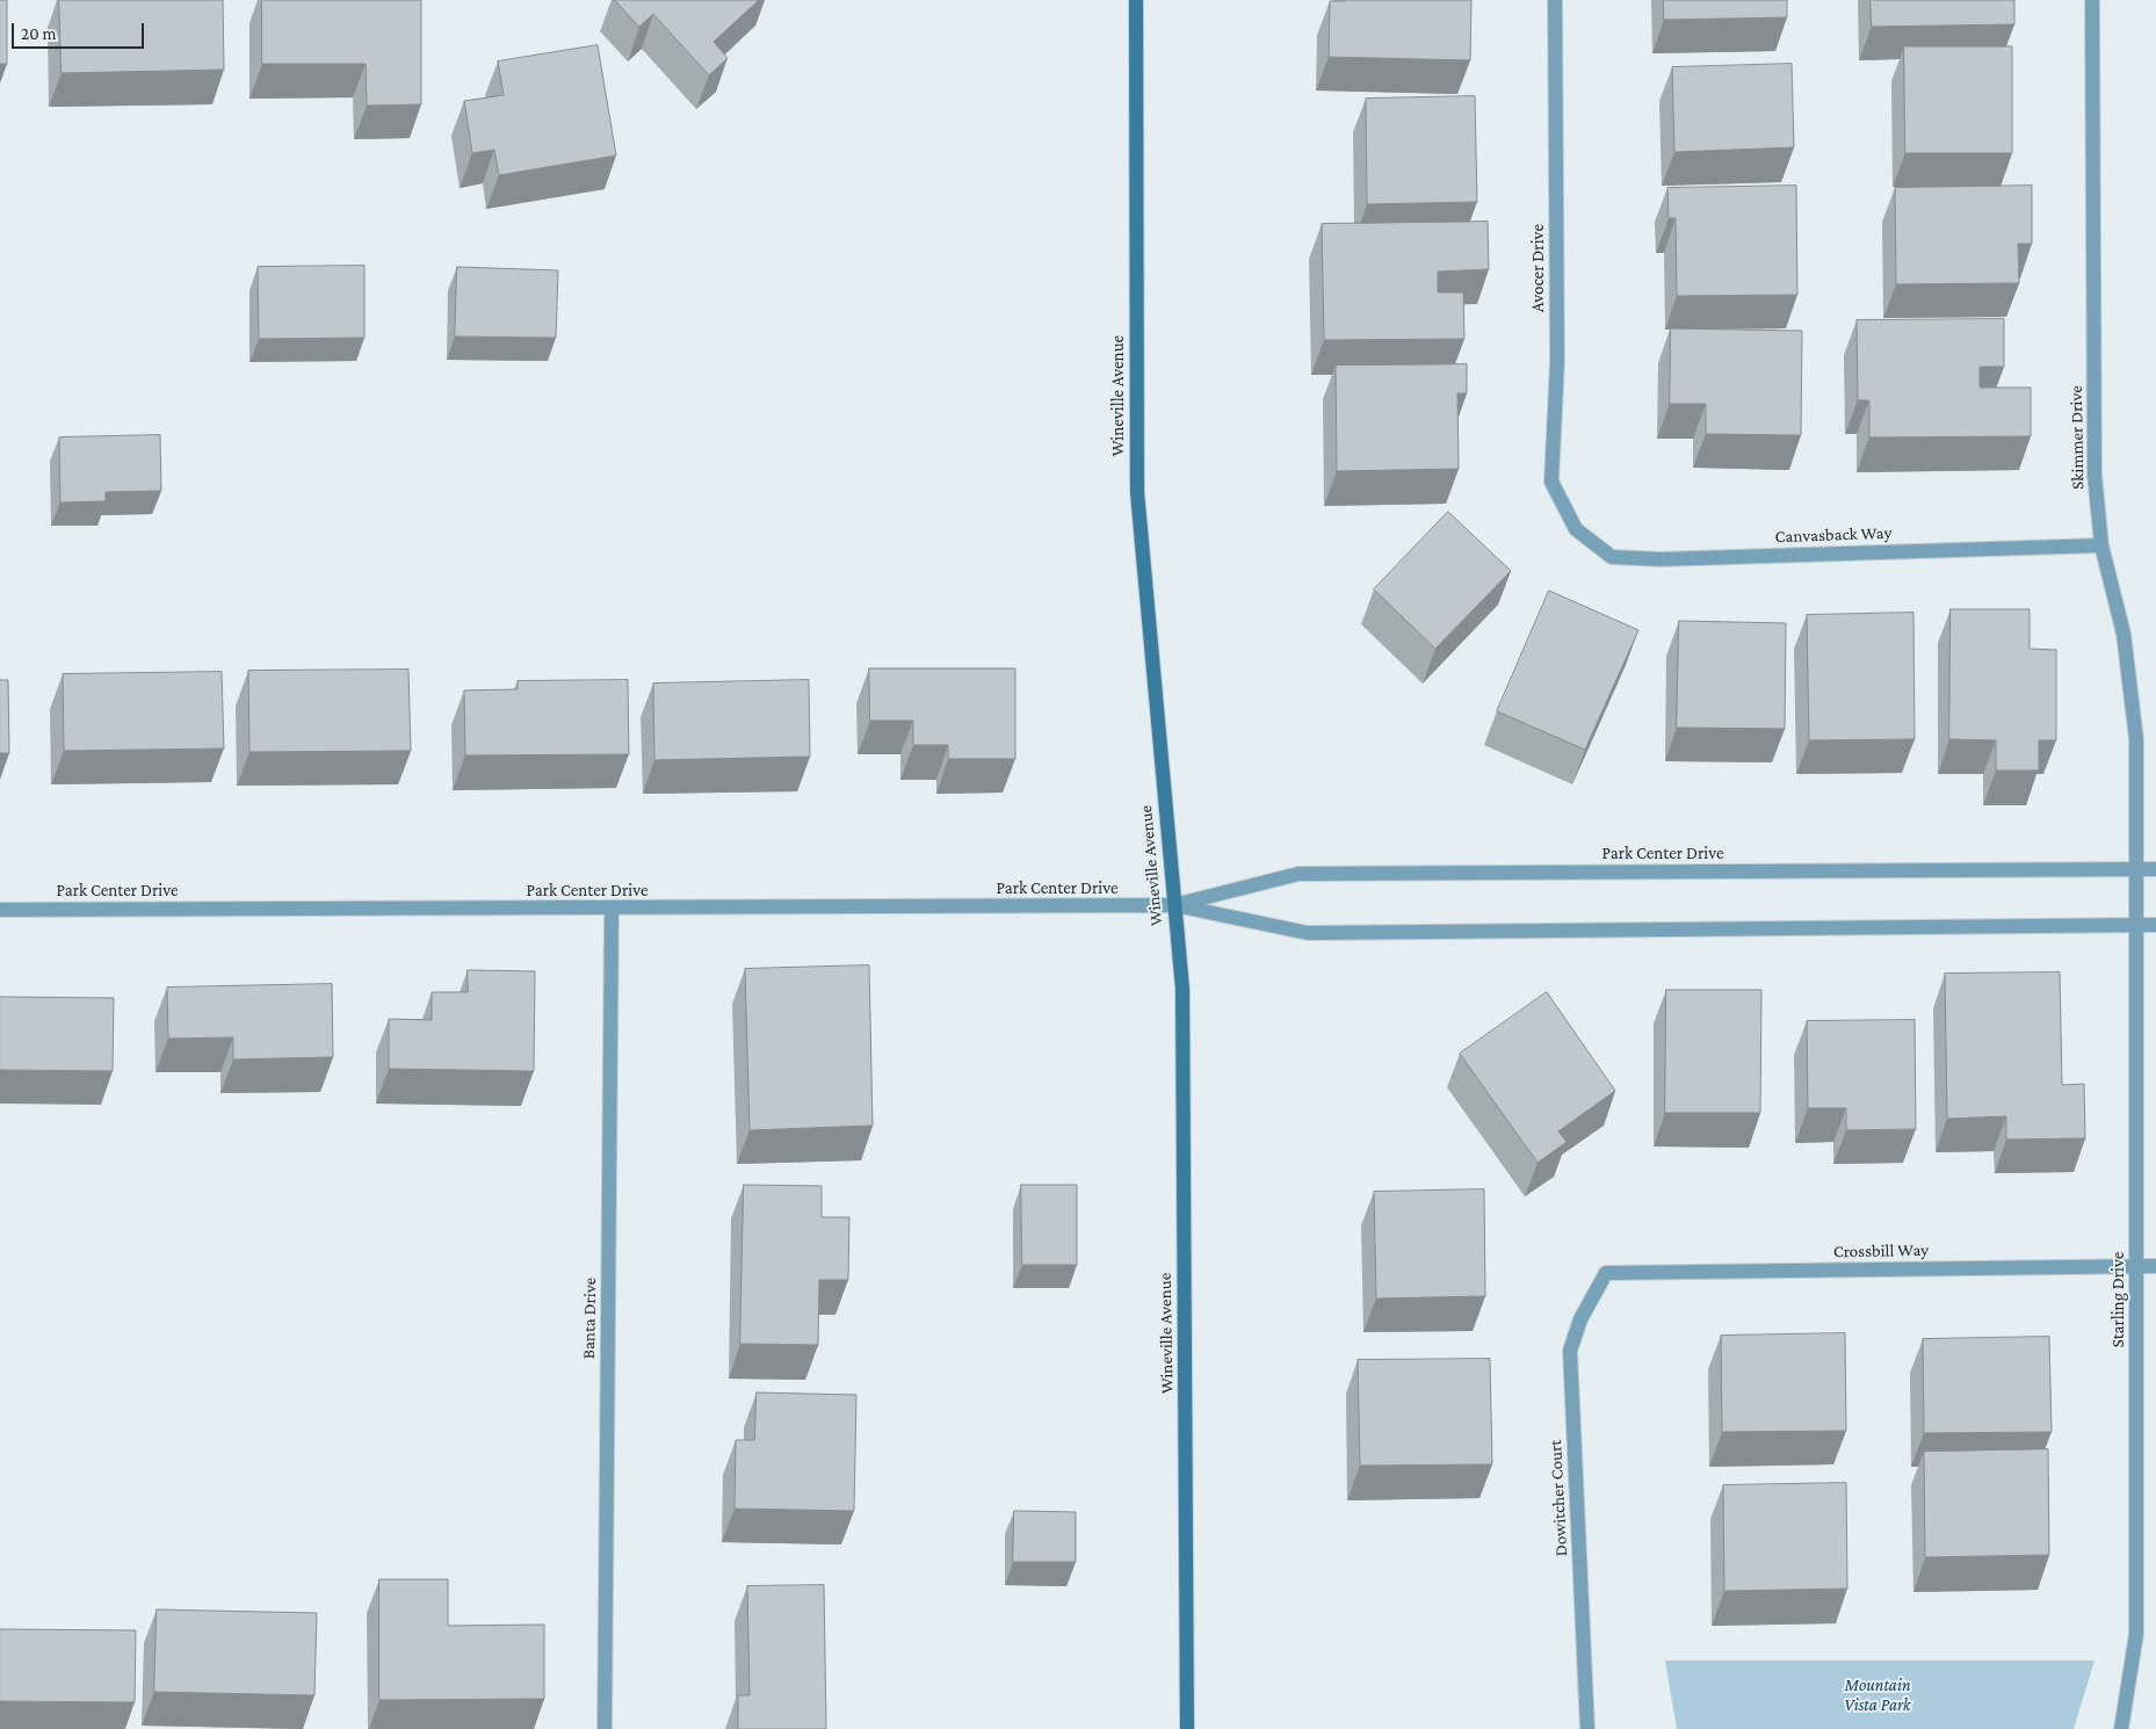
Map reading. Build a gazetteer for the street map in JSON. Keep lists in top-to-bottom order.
{
  "streets": {
    "main road": ["Wineville Avenue"],
    "street": [
      "Avocer Drive",
      "Skimmer Drive",
      "Canvasback Way",
      "Park Center Drive",
      "Crossbill Way",
      "Starling Drive",
      "Banta Drive",
      "Dowitcher Court"
    ]
  },
  "crossings": [
    ["Avocer Drive", "Canvasback Way"],
    ["Wineville Avenue", "Park Center Drive"],
    ["Skimmer Drive", "Canvasback Way"],
    ["Skimmer Drive", "Park Center Drive"],
    ["Skimmer Drive", "Starling Drive"],
    ["Park Center Drive", "Starling Drive"],
    ["Park Center Drive", "Banta Drive"],
    ["Crossbill Way", "Starling Drive"],
    ["Crossbill Way", "Dowitcher Court"]
  ],
  "parks": ["Mountain Vista Park"],
  "scale_bar": "20 m"
}
